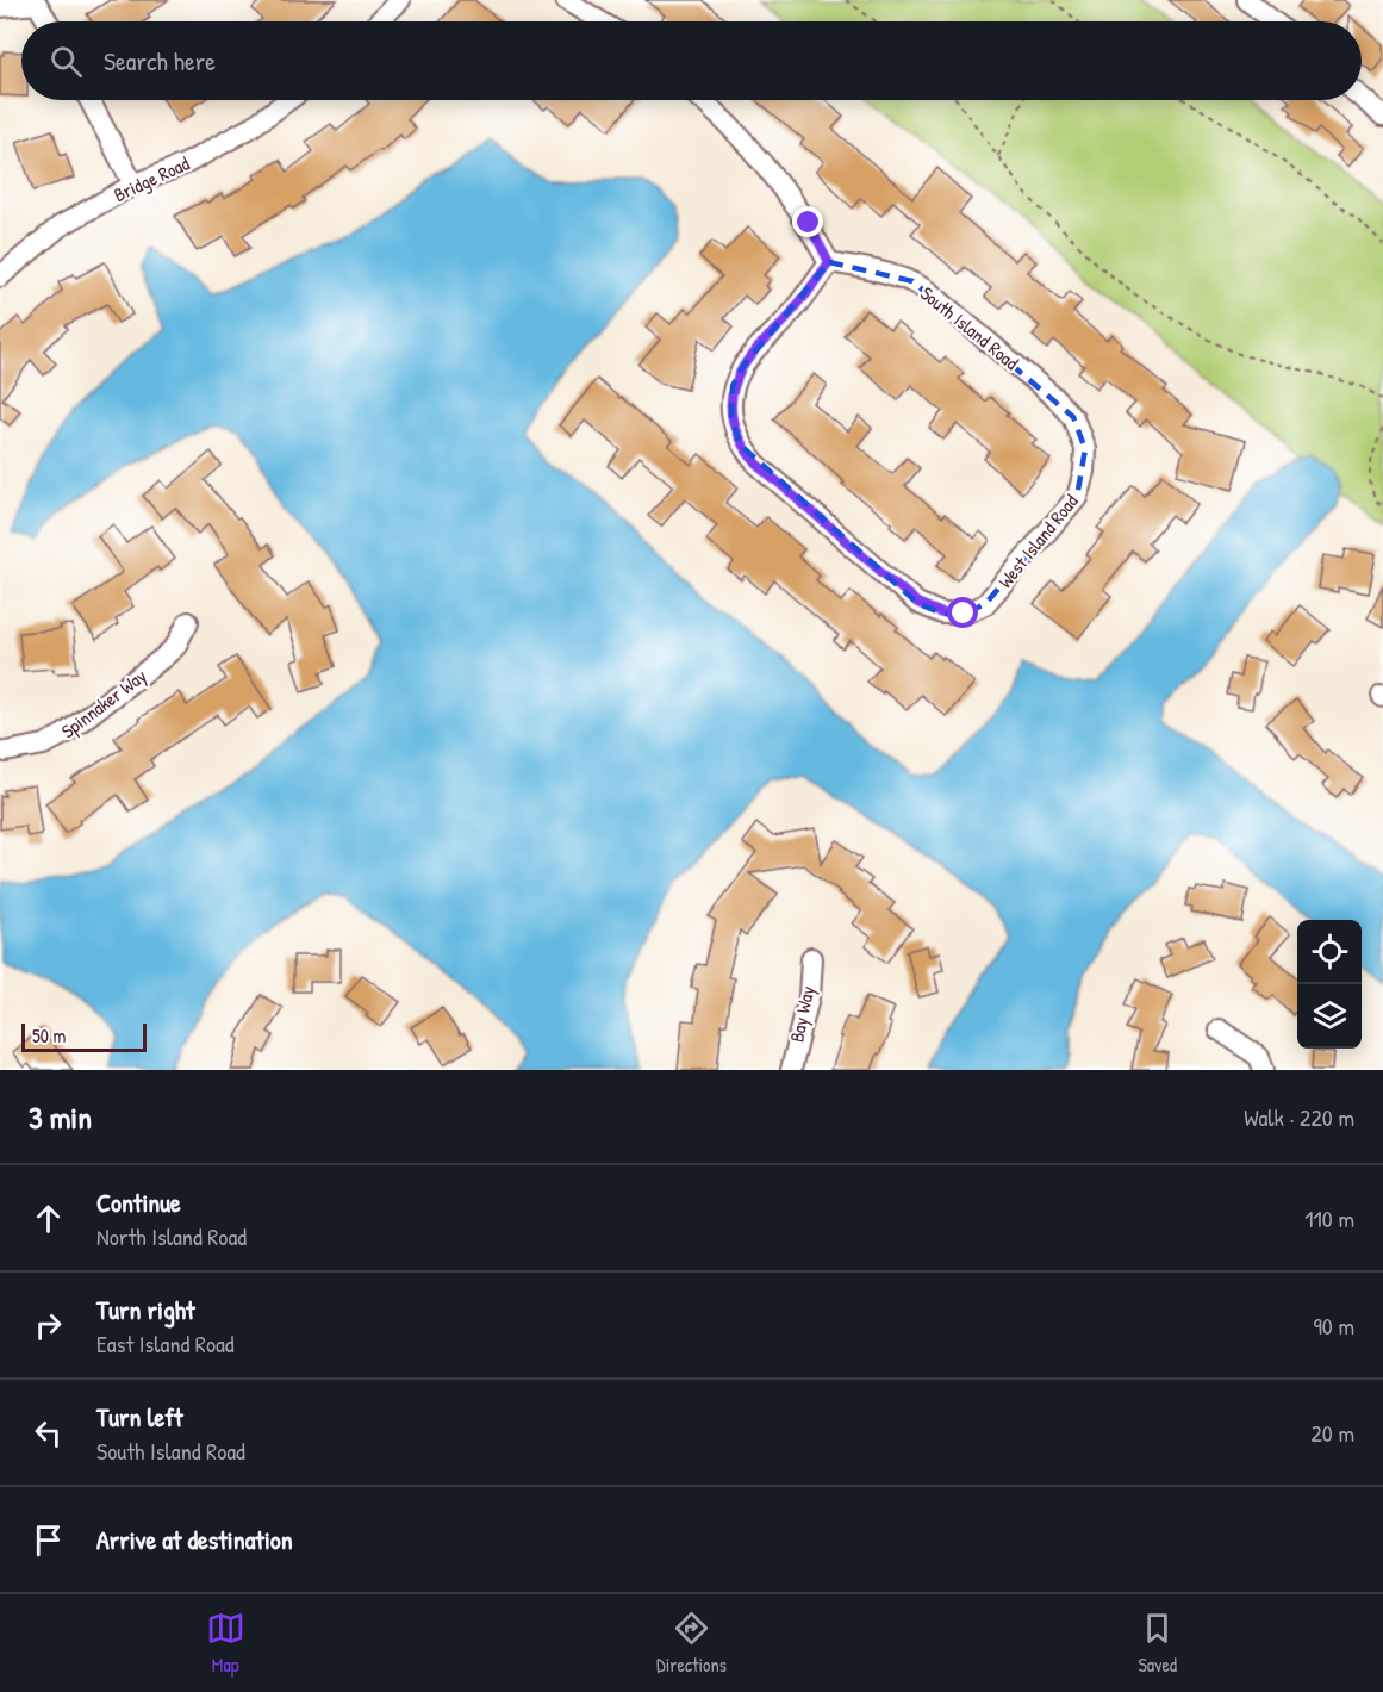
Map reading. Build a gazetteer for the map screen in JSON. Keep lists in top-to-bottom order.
{
  "streets": {
    "street": [
      "Bridge Road",
      "South Island Road",
      "West Island Road",
      "Spinnaker Way",
      "Bay Way"
    ]
  },
  "crossings": [
    ["South Island Road", "West Island Road"]
  ],
  "scale_bar": "50 m",
  "page": {
    "search": "Search here",
    "scale": "50 m",
    "heading": ["3 min", "Walk · 220 m"],
    "list": [
      ["Continue", "North Island Road", "110 m"],
      ["Turn right", "East Island Road", "90 m"],
      ["Turn left", "South Island Road", "20 m"],
      "Arrive at destination"
    ],
    "nav": ["Map", "Directions", "Saved"]
  }
}
